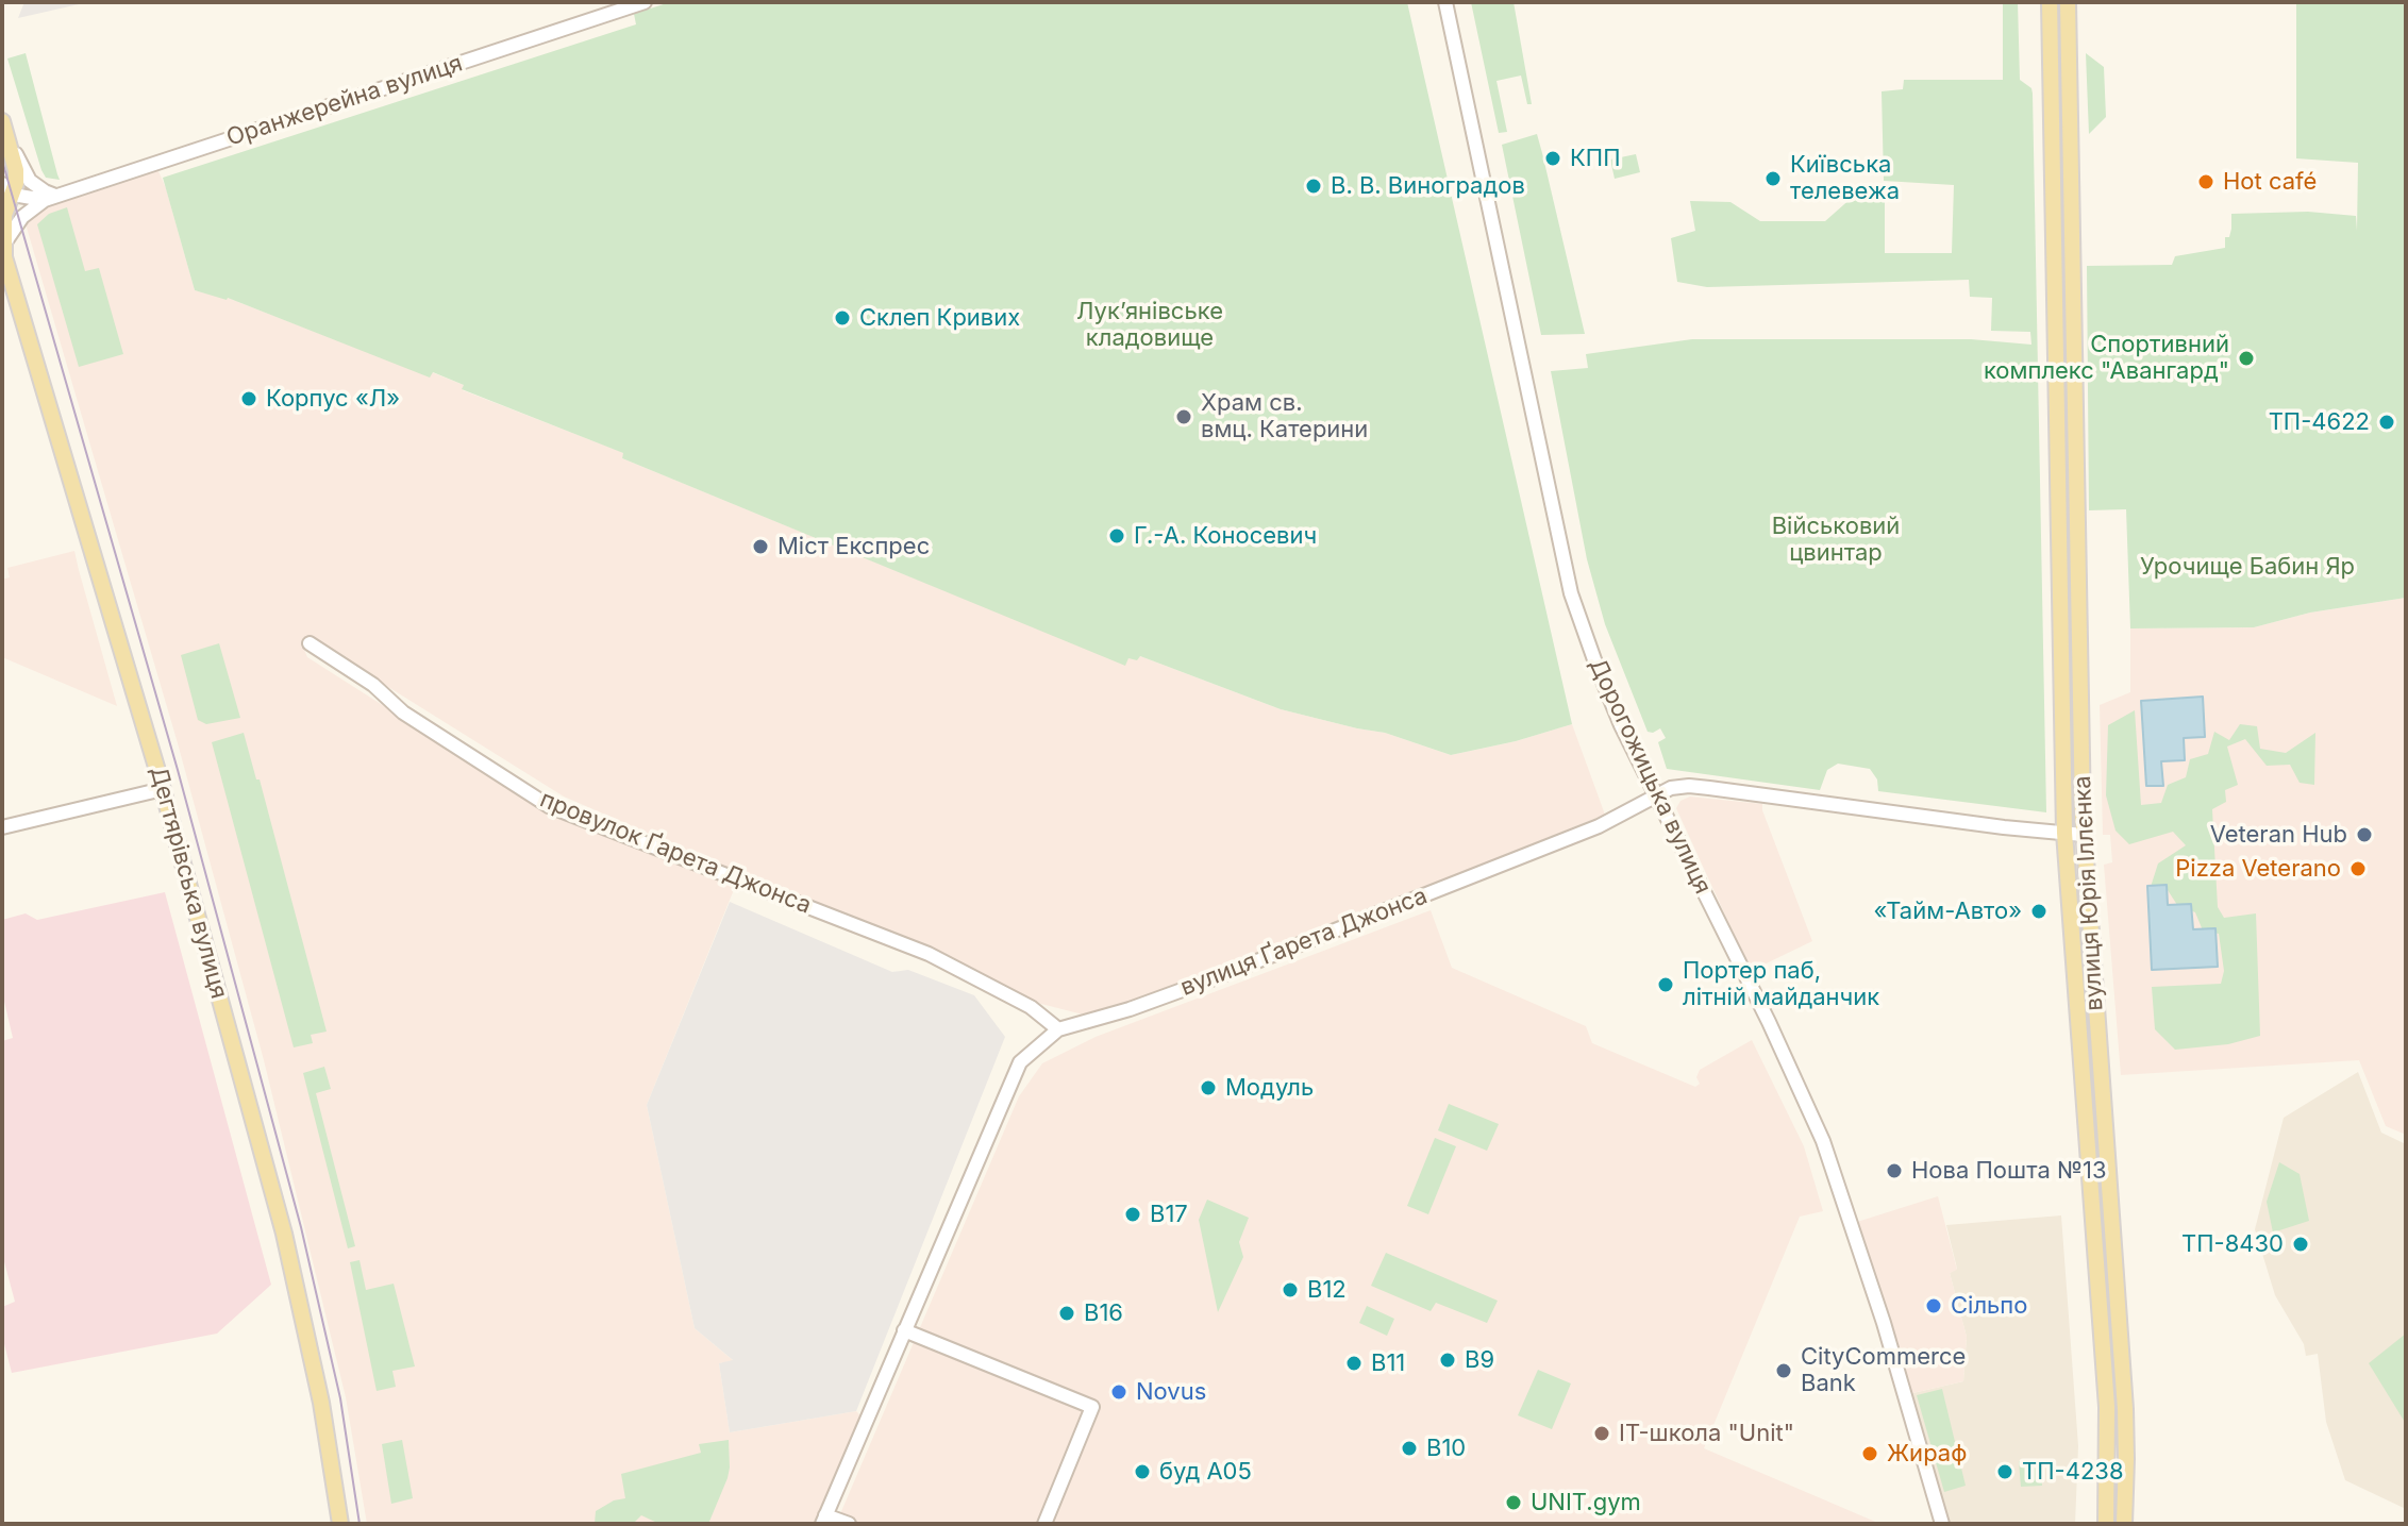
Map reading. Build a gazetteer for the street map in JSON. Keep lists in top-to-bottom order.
{
  "streets": {
    "main road": ["Дегтярівська вулиця", "вулиця Юрія Іллєнка"],
    "street": [
      "Оранжерейна вулиця",
      "Дорогожицька вулиця",
      "провулок Ґарета Джонса",
      "вулиця Ґарета Джонса"
    ]
  },
  "crossings": [
    ["Дорогожицька вулиця", "вулиця Ґарета Джонса"],
    ["провулок Ґарета Джонса", "вулиця Ґарета Джонса"],
    ["вулиця Юрія Іллєнка", "вулиця Ґарета Джонса"]
  ],
  "parks": ["Лукʼянівське кладовище", "Військовий цвинтар", "Урочище Бабин Яр"],
  "places": [
    "КПП",
    "Київська телевежа",
    "Hot café",
    "В. В. Виноградов",
    "Склеп Кривих",
    "Спортивний комплекс \"Авангард\"",
    "Корпус «Л»",
    "Храм св. вмц. Катерини",
    "ТП-4622",
    "Г.-А. Коносевич",
    "Міст Експрес",
    "Veteran Hub",
    "Pizza Veterano",
    "«Тайм-Авто»",
    "Портер паб, літній майданчик",
    "Модуль",
    "Нова Пошта №13",
    "B17",
    "ТП-8430",
    "B12",
    "Сільпо",
    "B16",
    "B9",
    "B11",
    "CityCommerce Bank",
    "Novus",
    "IT-школа \"Unit\"",
    "B10",
    "Жираф",
    "буд А05",
    "ТП-4238",
    "UNIT.gym"
  ]
}
